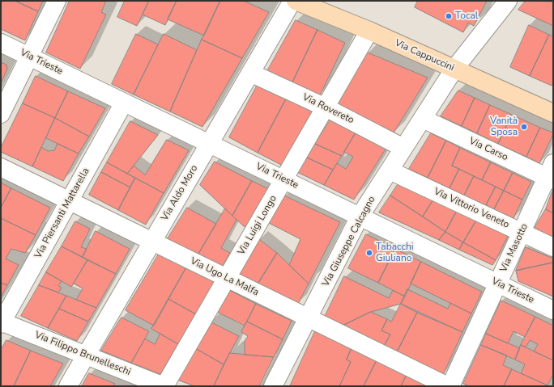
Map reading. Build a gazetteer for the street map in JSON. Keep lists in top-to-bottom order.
{
  "streets": {
    "street": [
      "Via Cappuccini",
      "Via Trieste",
      "Via Rovereto",
      "Via Carso",
      "Via Aldo Moro",
      "Via Vittorio Veneto",
      "Via Piersanti Mattarella",
      "Via Luigi Longo",
      "Via Giuseppe Calcagno",
      "Via Masotto",
      "Via Ugo La Malfa",
      "Via Filippo Brunelleschi"
    ]
  },
  "crossings": [
    ["Via Cappuccini", "Via Luigi Longo"],
    ["Via Cappuccini", "Via Giuseppe Calcagno"],
    ["Via Trieste", "Via Aldo Moro"],
    ["Via Trieste", "Via Piersanti Mattarella"],
    ["Via Trieste", "Via Luigi Longo"],
    ["Via Trieste", "Via Giuseppe Calcagno"],
    ["Via Trieste", "Via Masotto"],
    ["Via Rovereto", "Via Aldo Moro"],
    ["Via Rovereto", "Via Luigi Longo"],
    ["Via Rovereto", "Via Giuseppe Calcagno"],
    ["Via Carso", "Via Giuseppe Calcagno"],
    ["Via Carso", "Via Masotto"],
    ["Via Aldo Moro", "Via Ugo La Malfa"],
    ["Via Aldo Moro", "Via Filippo Brunelleschi"],
    ["Via Vittorio Veneto", "Via Giuseppe Calcagno"],
    ["Via Vittorio Veneto", "Via Masotto"],
    ["Via Piersanti Mattarella", "Via Ugo La Malfa"],
    ["Via Piersanti Mattarella", "Via Filippo Brunelleschi"],
    ["Via Luigi Longo", "Via Ugo La Malfa"],
    ["Via Luigi Longo", "Via Filippo Brunelleschi"],
    ["Via Giuseppe Calcagno", "Via Ugo La Malfa"]
  ],
  "places": ["Tocal", "Vanità Sposa", "Tabacchi Giuliano"]
}
